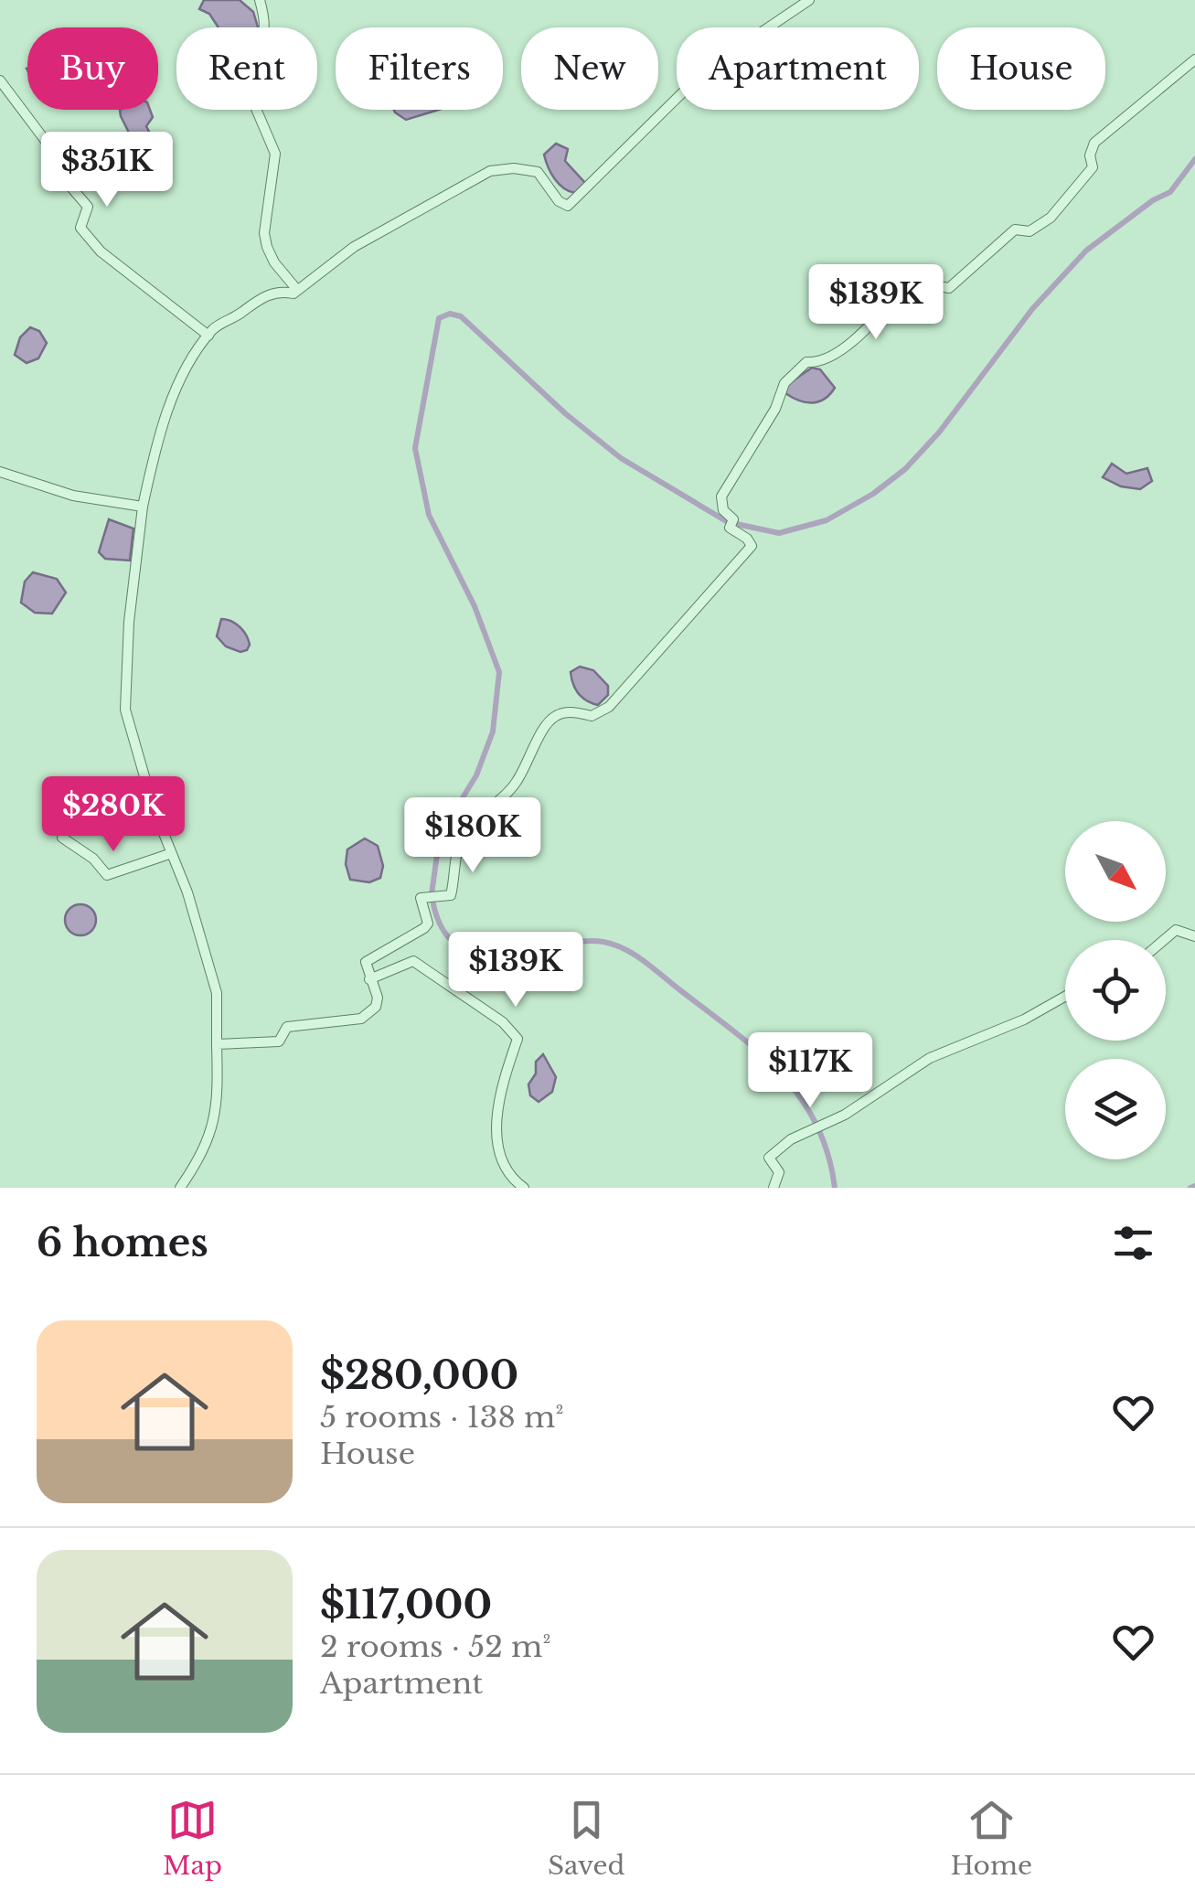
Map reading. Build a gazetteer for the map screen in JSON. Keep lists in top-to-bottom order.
{
  "north": "bottom right",
  "page": {
    "chip": [
      "Buy",
      "Rent",
      "Filters",
      "New",
      "Apartment",
      "House"
    ],
    "price": [
      "$351K",
      "$139K",
      "$280K",
      "$180K",
      "$139K",
      "$117K"
    ],
    "heading": "6 homes",
    "list": [
      {
        "name": "$280,000",
        "note": "5 rooms · 138 m² · House"
      },
      {
        "name": "$117,000",
        "note": "2 rooms · 52 m² · Apartment"
      }
    ],
    "tabs": ["Map", "Saved", "Home"]
  }
}
